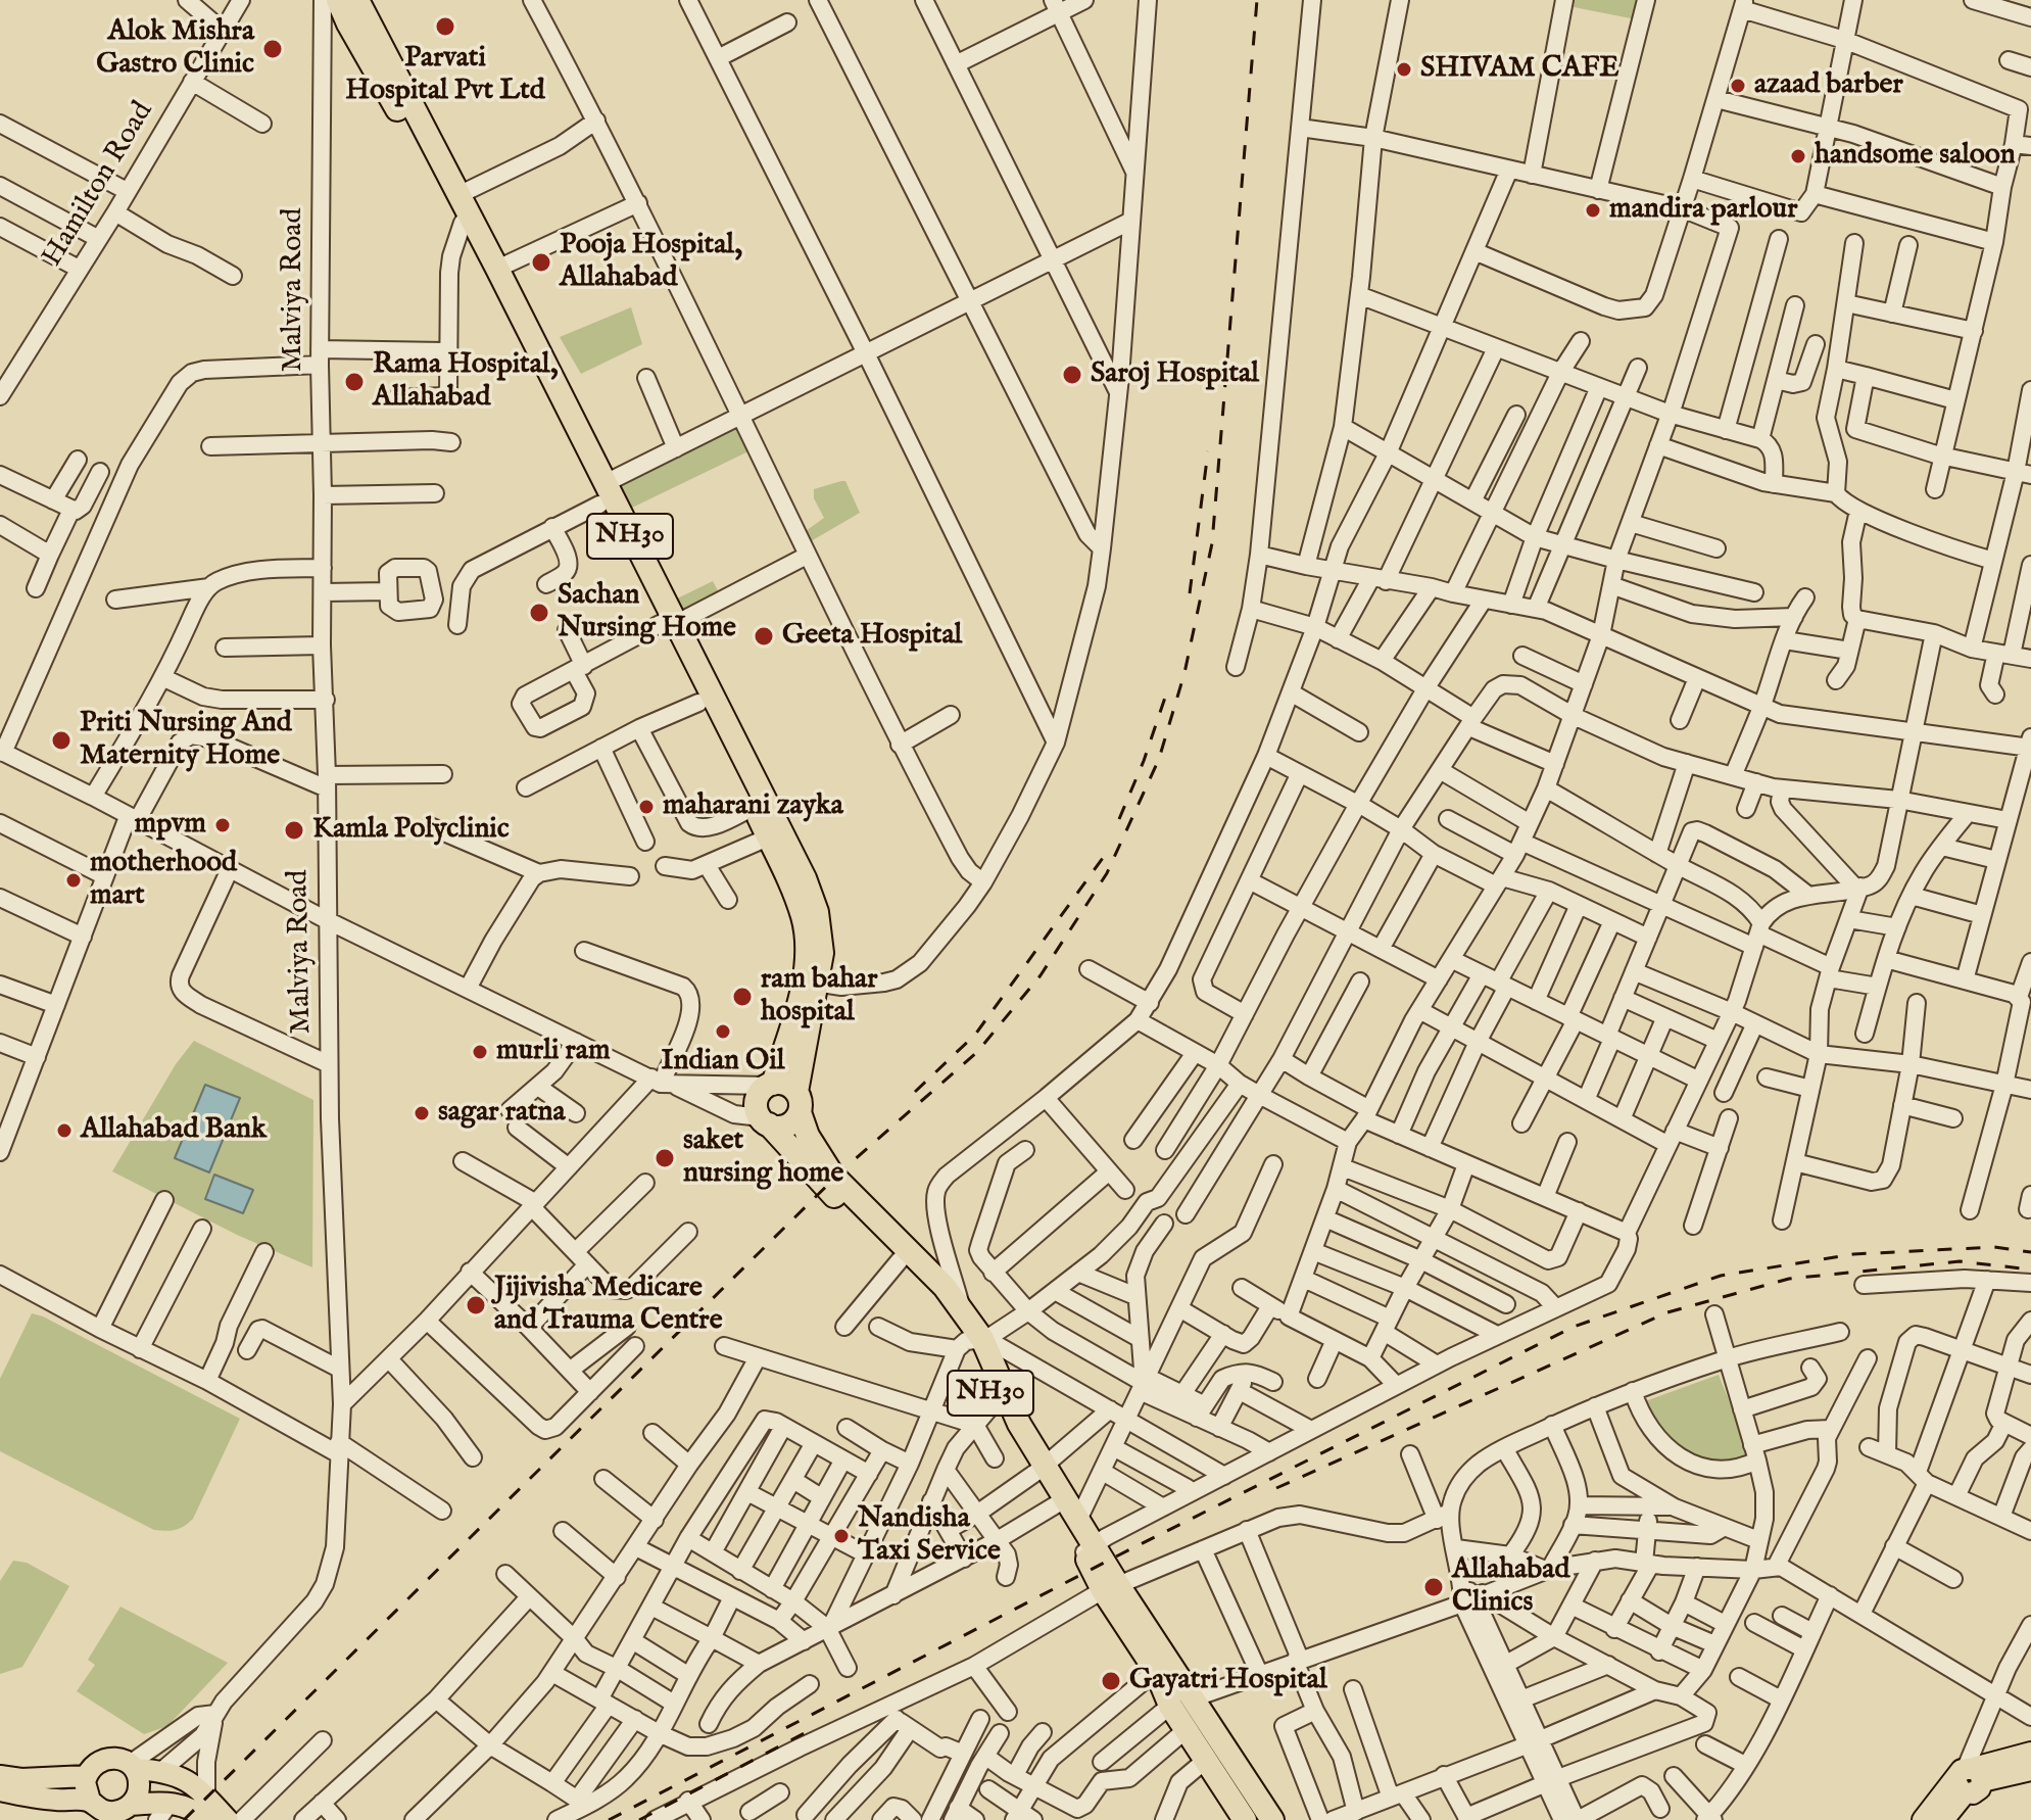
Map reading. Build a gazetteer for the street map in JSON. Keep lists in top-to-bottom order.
{
  "streets": {
    "highway": ["NH30"],
    "street": ["Hamilton Road", "Malviya Road"]
  },
  "places": [
    "Parvati Hospital Pvt Ltd",
    "Alok Mishra Gastro Clinic",
    "SHIVAM CAFE",
    "azaad barber",
    "handsome saloon",
    "mandira parlour",
    "Pooja Hospital, Allahabad",
    "Saroj Hospital",
    "Rama Hospital, Allahabad",
    "Sachan Nursing Home",
    "Geeta Hospital",
    "Priti Nursing And Maternity Home",
    "maharani zayka",
    "mpvm",
    "Kamla Polyclinic",
    "motherhood mart",
    "ram bahar hospital",
    "Indian Oil",
    "murli ram",
    "sagar ratna",
    "Allahabad Bank",
    "saket nursing home",
    "Jijivisha Medicare and Trauma Centre",
    "Nandisha Taxi Service",
    "Allahabad Clinics",
    "Gayatri Hospital"
  ]
}
